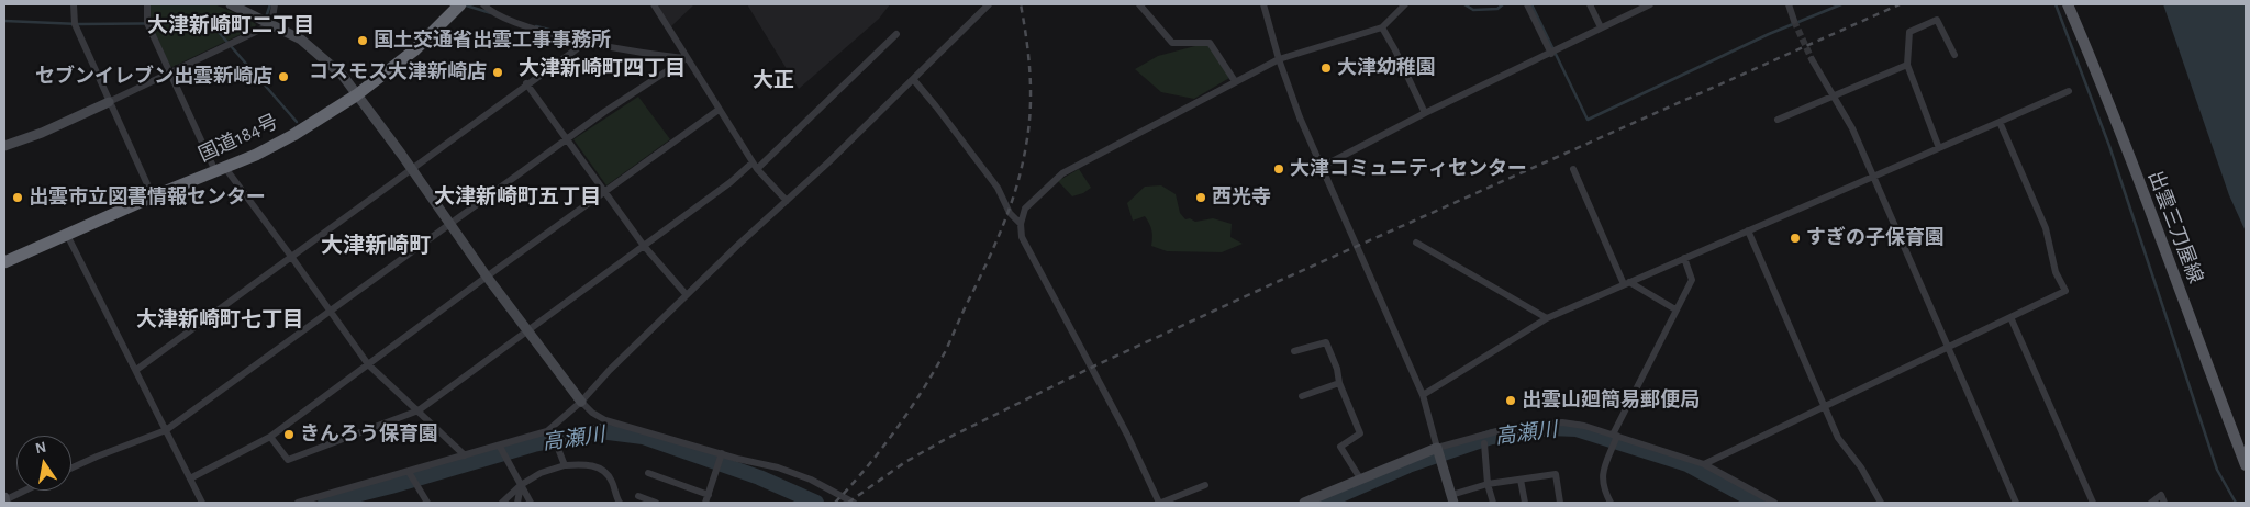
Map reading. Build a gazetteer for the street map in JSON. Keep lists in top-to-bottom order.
{
  "streets": {
    "highway": ["国道184号"],
    "main road": ["出雲三刀屋線"]
  },
  "districts": [
    "大津新崎町二丁目",
    "大津新崎町四丁目",
    "大正",
    "大津新崎町五丁目",
    "大津新崎町",
    "大津新崎町七丁目"
  ],
  "water": ["高瀬川"],
  "places": [
    "国土交通省出雲工事事務所",
    "大津幼稚園",
    "コスモス大津新崎店",
    "セブンイレブン出雲新崎店",
    "大津コミュニティセンター",
    "出雲市立図書情報センター",
    "西光寺",
    "すぎの子保育園",
    "出雲山廻簡易郵便局",
    "きんろう保育園"
  ],
  "north": "top"
}
